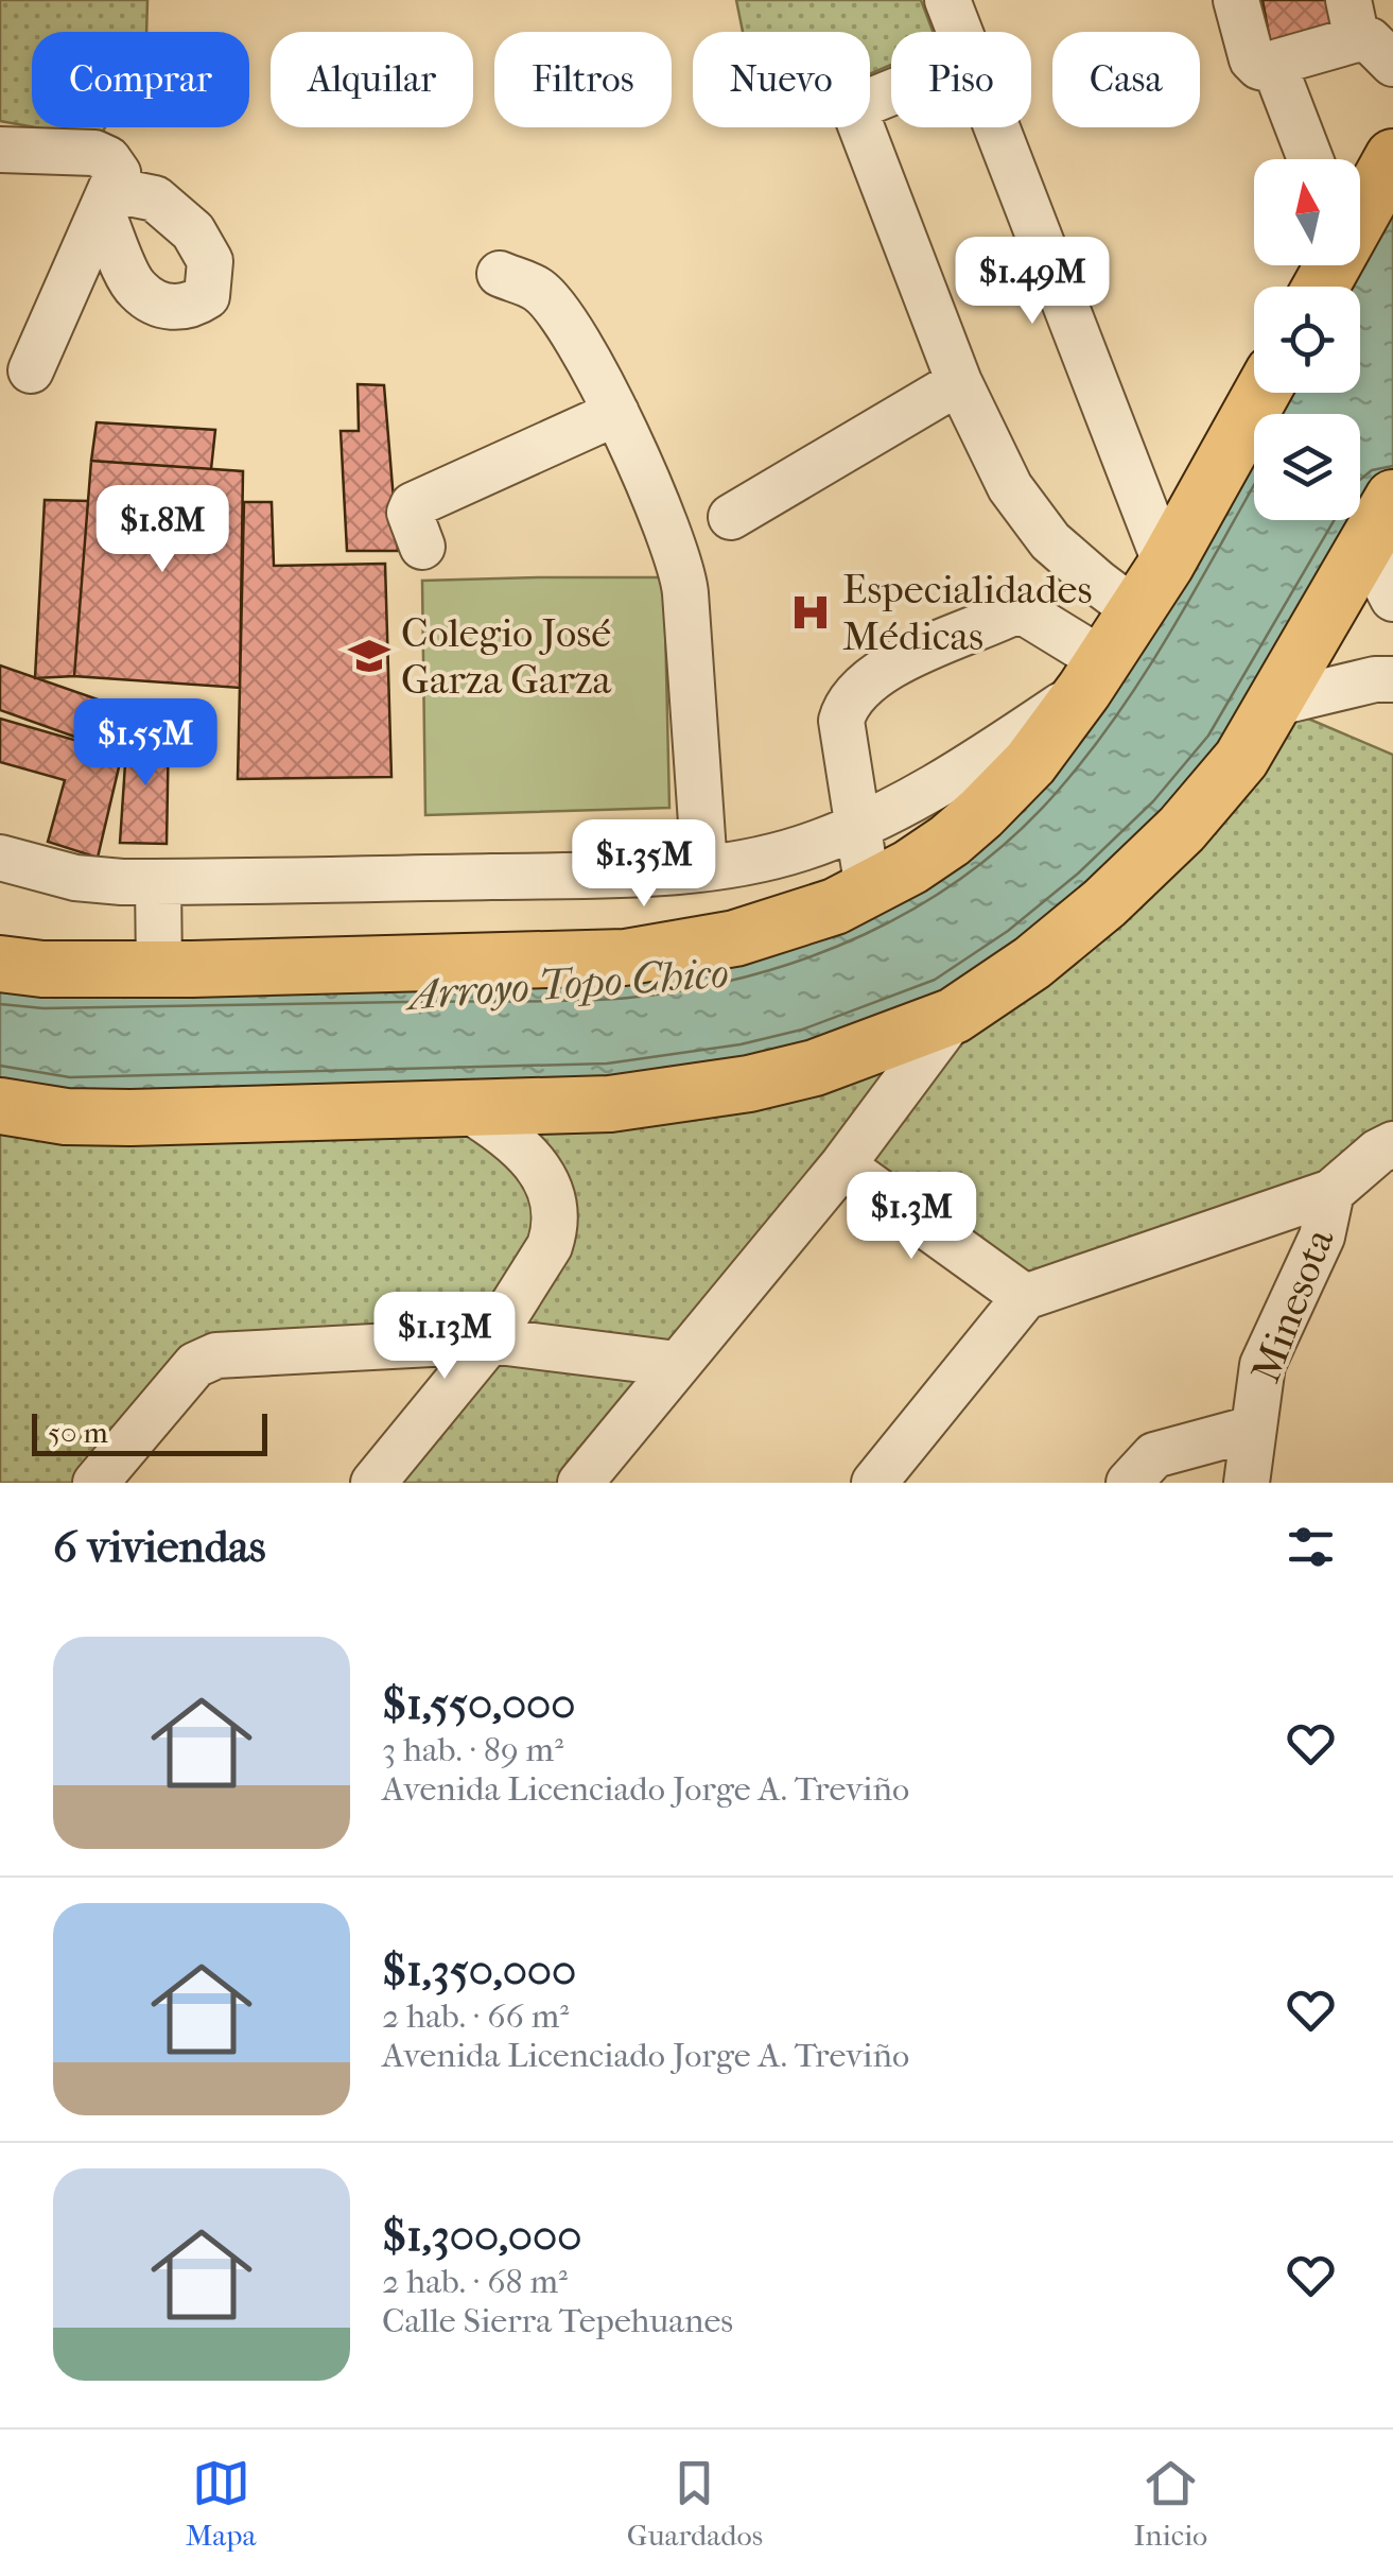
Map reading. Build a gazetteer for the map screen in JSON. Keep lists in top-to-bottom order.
{
  "streets": {
    "street": ["Minesota"]
  },
  "water": ["Arroyo Topo Chico"],
  "places": {
    "hospital": ["Especialidades Médicas"],
    "school or university": ["Colegio José Garza Garza"]
  },
  "scale_bar": "50 m",
  "north": "top",
  "page": {
    "chip": [
      "Comprar",
      "Alquilar",
      "Filtros",
      "Nuevo",
      "Piso",
      "Casa"
    ],
    "price": [
      "$1.49M",
      "$1.8M",
      "$1.55M",
      "$1.35M",
      "$1.3M",
      "$1.13M"
    ],
    "scale": "50 m",
    "heading": "6 viviendas",
    "list": [
      {
        "name": "$1,550,000",
        "note": "3 hab. · 89 m² · Avenida Licenciado Jorge A. Treviño"
      },
      {
        "name": "$1,350,000",
        "note": "2 hab. · 66 m² · Avenida Licenciado Jorge A. Treviño"
      },
      {
        "name": "$1,300,000",
        "note": "2 hab. · 68 m² · Calle Sierra Tepehuanes"
      }
    ],
    "tabs": ["Mapa", "Guardados", "Inicio"]
  }
}
